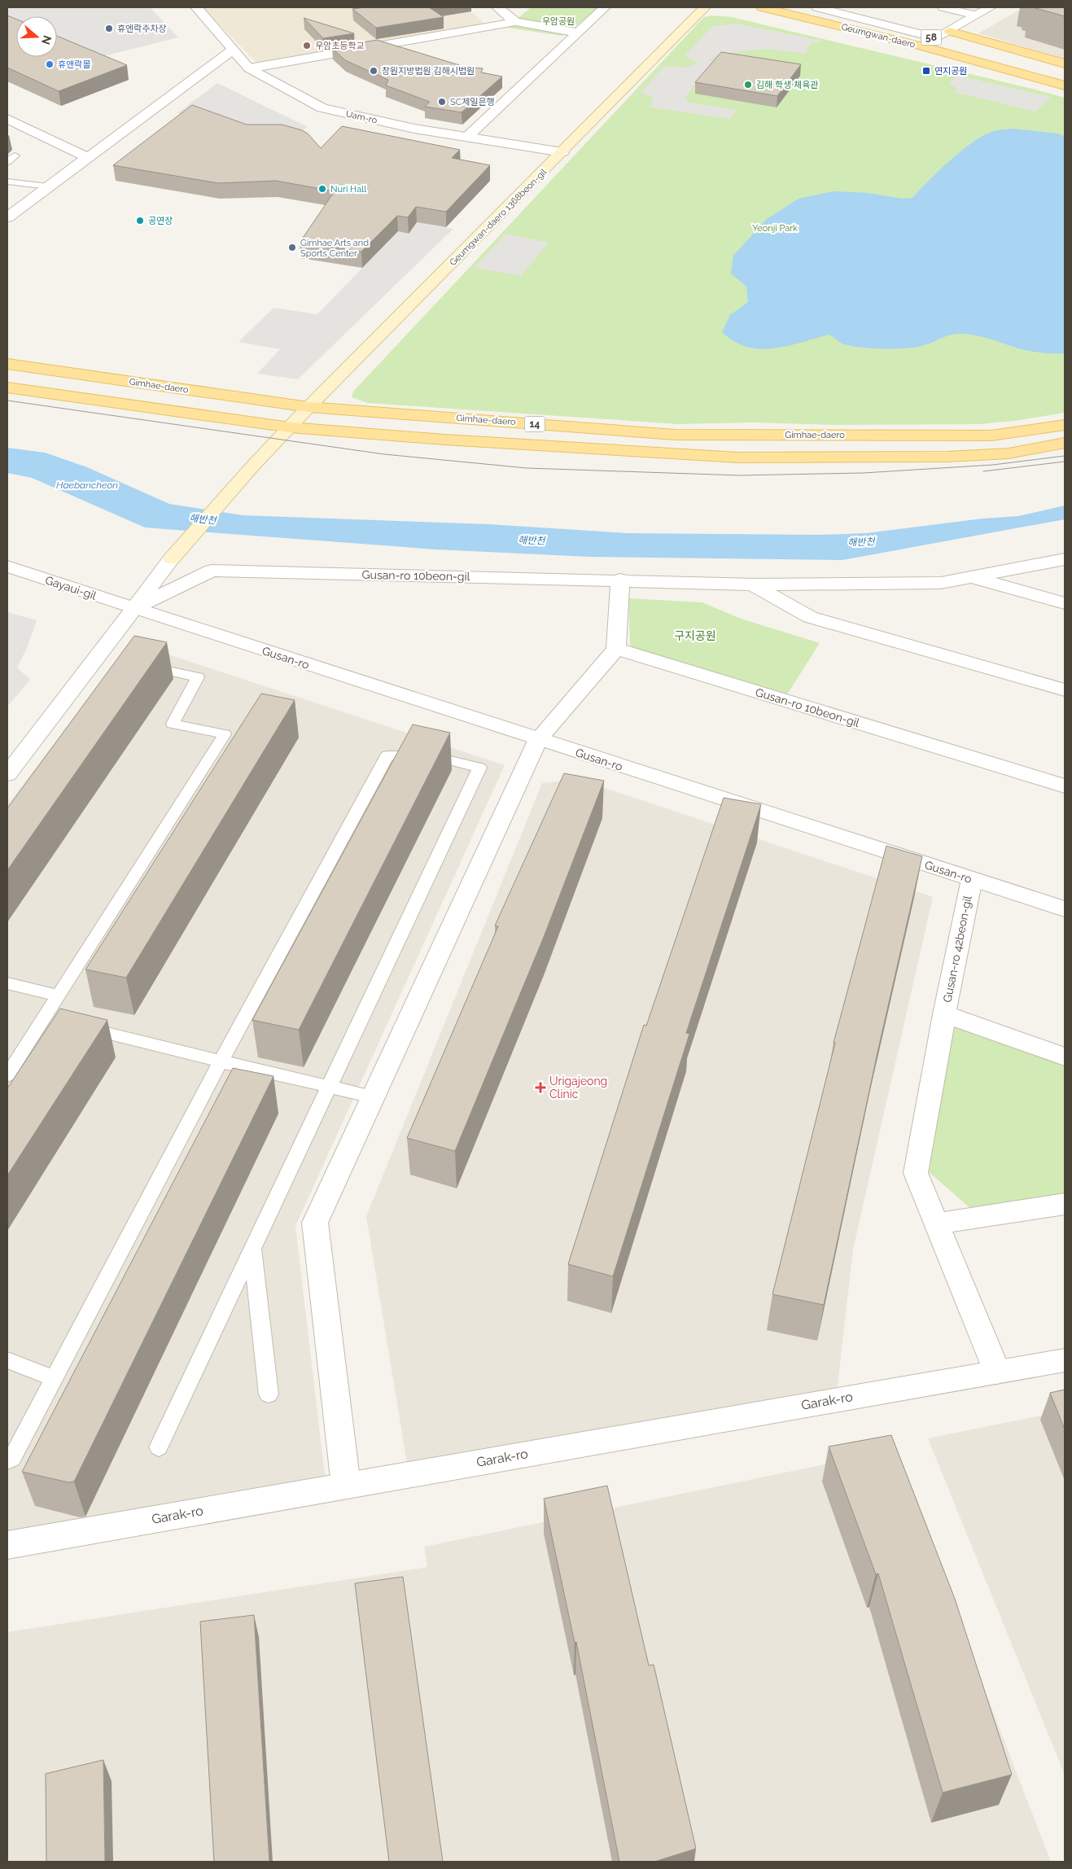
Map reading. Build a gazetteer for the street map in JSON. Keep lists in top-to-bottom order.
{
  "streets": {
    "main road": [
      "Geumgwan-daero",
      "58",
      "Geumgwan-daero 1368beon-gil",
      "Gimhae-daero",
      "14"
    ],
    "street": [
      "Uam-ro",
      "Gusan-ro 10beon-gil",
      "Gayaui-gil",
      "Gusan-ro",
      "Gusan-ro 42beon-gil",
      "Garak-ro"
    ]
  },
  "crossings": [
    ["Uam-ro", "Geumgwan-daero 1368beon-gil"],
    ["Geumgwan-daero 1368beon-gil", "Gimhae-daero"],
    ["Gusan-ro 10beon-gil", "Gayaui-gil"],
    ["Gusan-ro 10beon-gil", "Gusan-ro"],
    ["Gayaui-gil", "Gusan-ro"],
    ["Gusan-ro", "Gusan-ro 42beon-gil"]
  ],
  "water": ["Haebancheon", "해반천"],
  "parks": ["우암공원", "Yeonji Park", "구지공원"],
  "places": {
    "other": [
      "휴엔락주차장",
      "우암초등학교",
      "휴앤락몰",
      "창원지방법원 김해시법원",
      "김해 학생 체육관",
      "SC제일은행",
      "Nuri Hall",
      "공연장",
      "Gimhae Arts and Sports Center"
    ],
    "transit": ["연지공원"],
    "health": ["Urigajeong Clinic"]
  },
  "north": "right"
}
